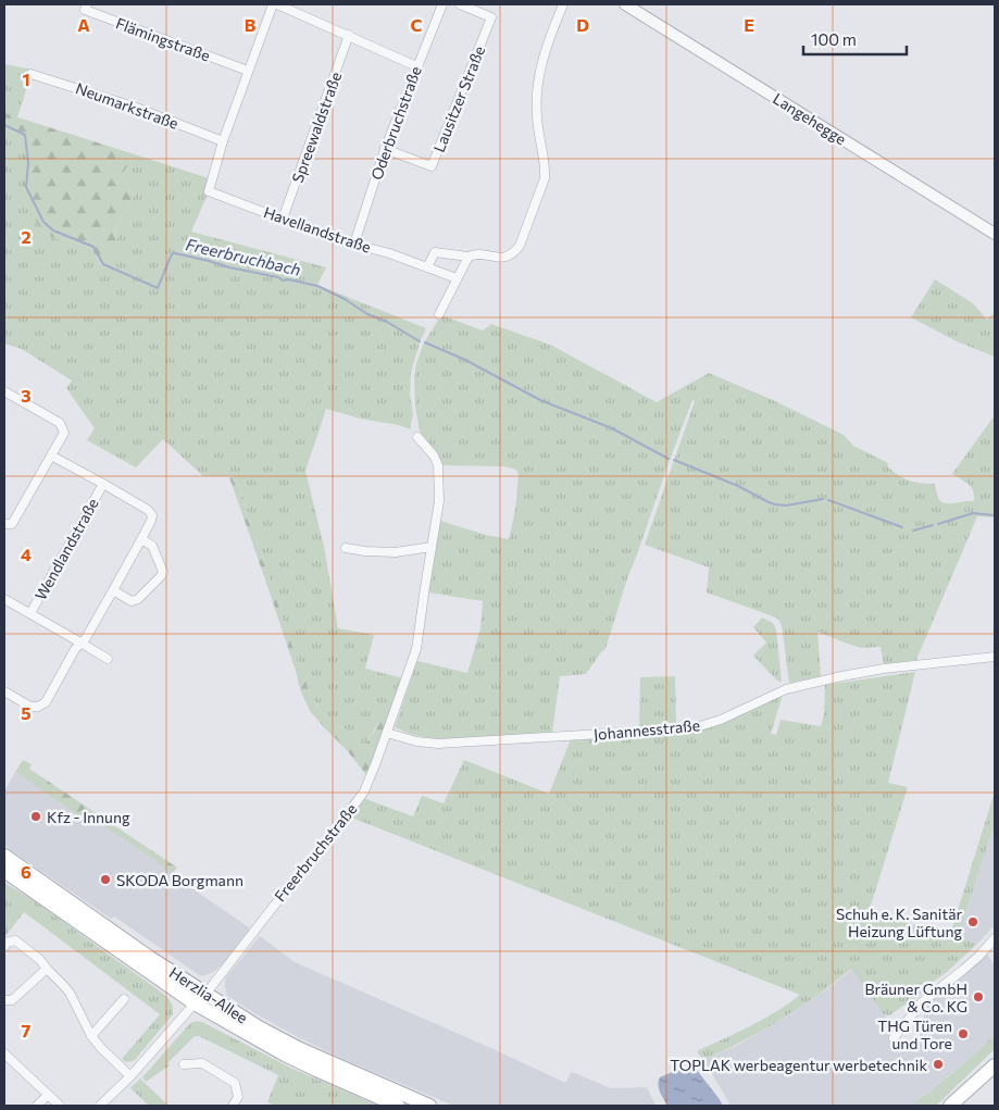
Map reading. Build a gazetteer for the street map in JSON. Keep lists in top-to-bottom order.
{
  "streets": {
    "main road": ["Herzlia-Allee"],
    "street": [
      "Flämingstraße",
      "Lausitzer Straße",
      "Neumarkstraße",
      "Langehegge",
      "Oderbruchstraße",
      "Spreewaldstraße",
      "Havellandstraße",
      "Wendlandstraße",
      "Johannesstraße",
      "Freerbruchstraße"
    ]
  },
  "crossings": [
    ["Lausitzer Straße", "Oderbruchstraße"],
    ["Neumarkstraße", "Havellandstraße"],
    ["Oderbruchstraße", "Havellandstraße"],
    ["Spreewaldstraße", "Havellandstraße"],
    ["Johannesstraße", "Freerbruchstraße"],
    ["Freerbruchstraße", "Herzlia-Allee"]
  ],
  "water": ["Freerbruchbach"],
  "places": [
    "Kfz - Innung",
    "SKODA Borgmann",
    "Schuh e. K. Sanitär Heizung Lüftung",
    "Bräuner GmbH & Co. KG",
    "THG Türen und Tore",
    "TOPLAK werbeagentur werbetechnik"
  ],
  "scale_bar": "100 m",
  "grid": {
    "columns": [
      "A",
      "B",
      "C",
      "D",
      "E"
    ],
    "rows": [
      "1",
      "2",
      "3",
      "4",
      "5",
      "6",
      "7"
    ]
  }
}
